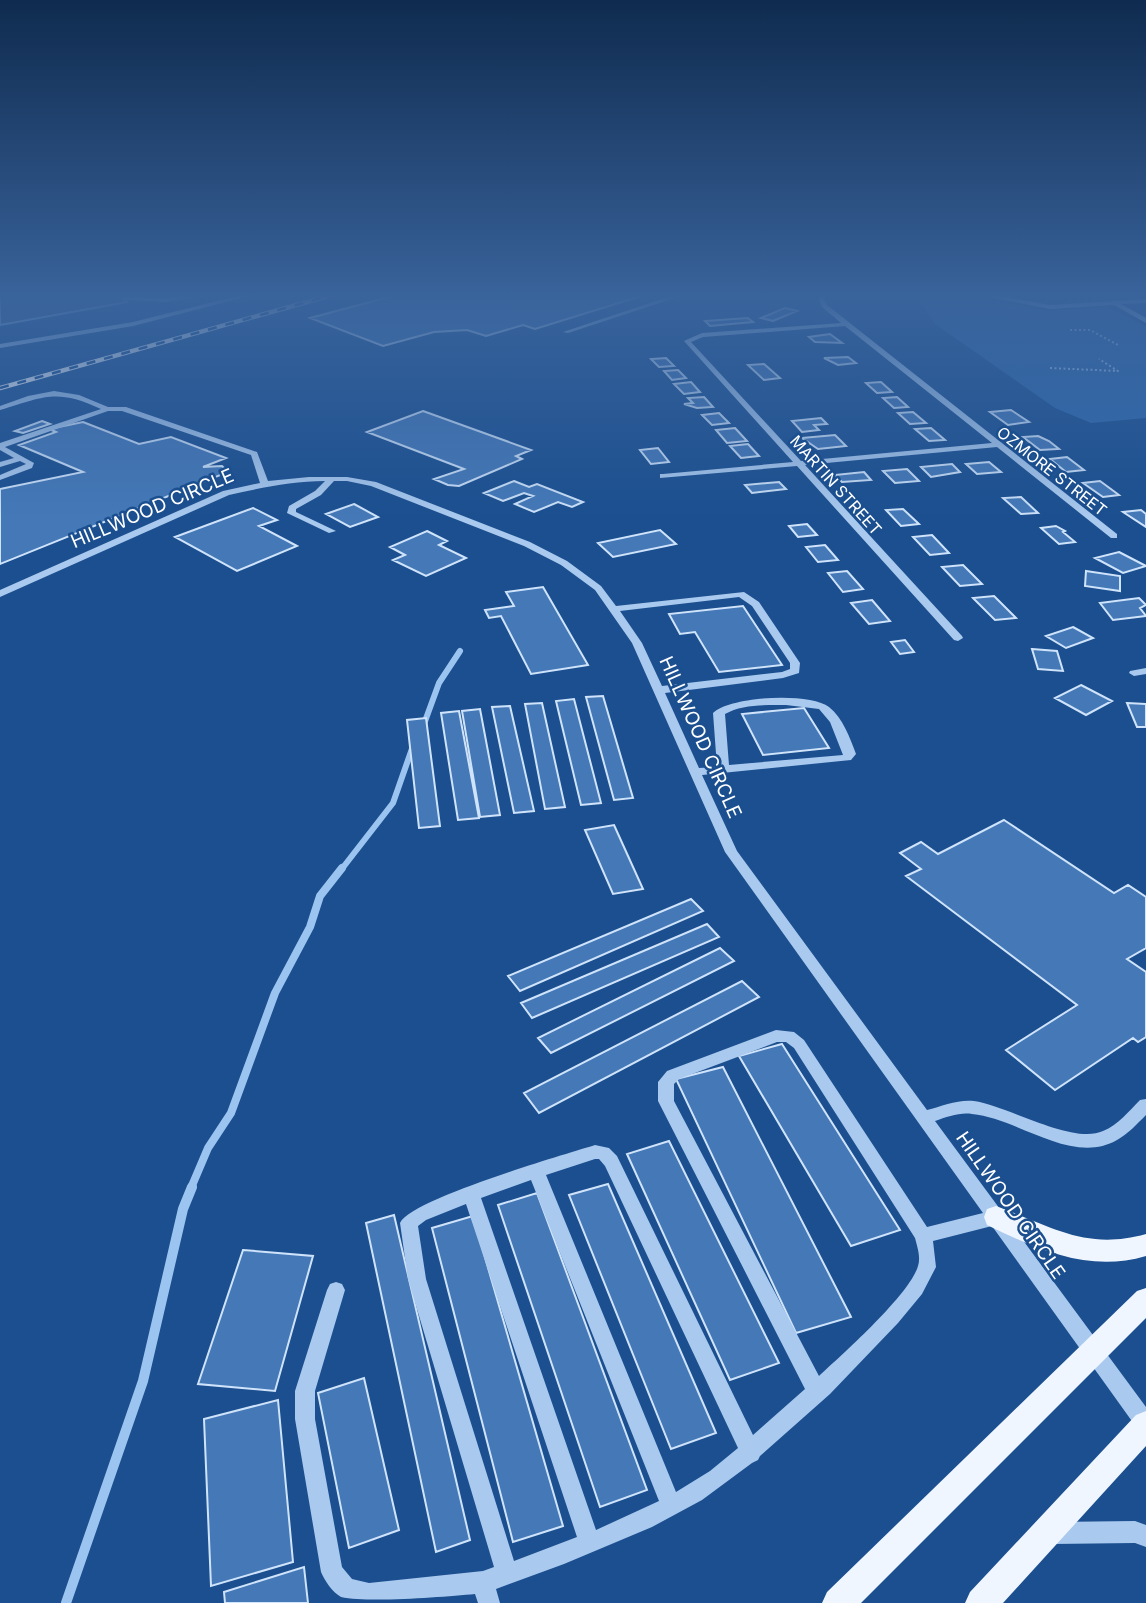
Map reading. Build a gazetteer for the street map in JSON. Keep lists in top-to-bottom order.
{
  "streets": {
    "street": ["OZMORE STREET", "MARTIN STREET", "HILLWOOD CIRCLE"]
  }
}
